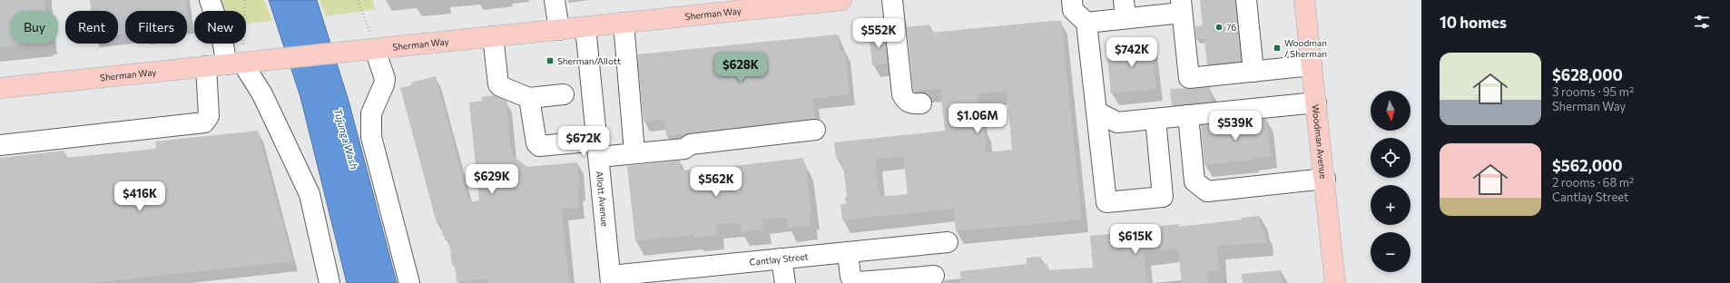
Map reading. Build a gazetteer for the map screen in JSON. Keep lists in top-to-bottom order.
{
  "streets": {
    "main road": ["Sherman Way", "Woodman Avenue"],
    "street": ["Allott Avenue", "Cantlay Street"]
  },
  "crossings": [
    ["Sherman Way", "Allott Avenue"],
    ["Allott Avenue", "Cantlay Street"]
  ],
  "water": ["Tujunga Wash"],
  "places": {
    "other": ["76"],
    "transit": ["Woodman / Sherman", "Sherman/Allott"]
  },
  "north": "bottom",
  "page": {
    "heading": "10 homes",
    "chip": [
      "Buy",
      "Rent",
      "Filters",
      "New"
    ],
    "price": [
      "$552K",
      "$742K",
      "$628K",
      "$1.06M",
      "$539K",
      "$672K",
      "$629K",
      "$562K",
      "$416K",
      "$615K"
    ],
    "list": [
      {
        "name": "$628,000",
        "note": "3 rooms · 95 m² · Sherman Way"
      },
      {
        "name": "$562,000",
        "note": "2 rooms · 68 m² · Cantlay Street"
      }
    ],
    "map_buttons": ["+", "−"]
  }
}
